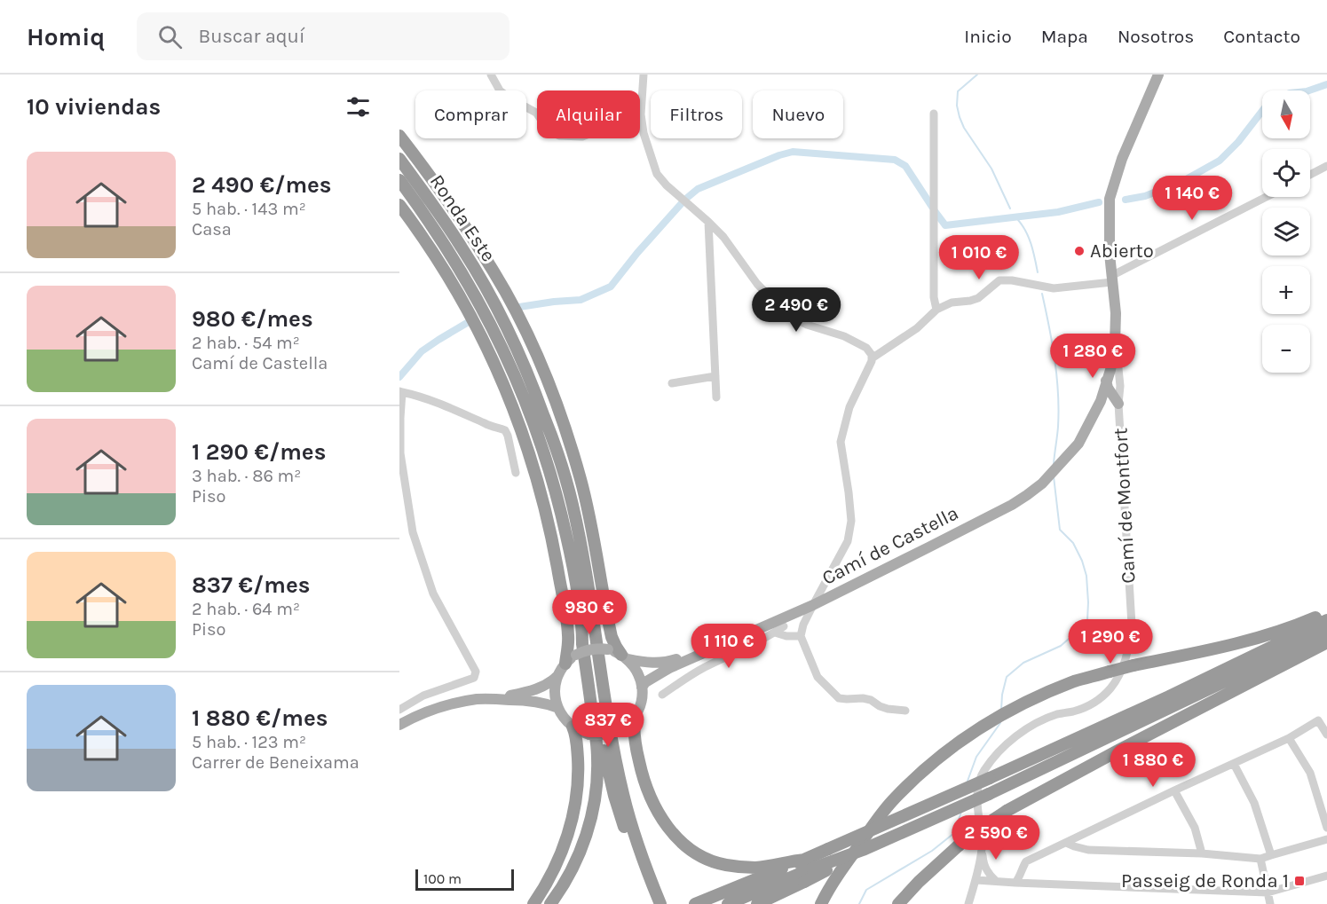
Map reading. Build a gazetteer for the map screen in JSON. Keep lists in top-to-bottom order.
{
  "streets": {
    "highway": ["Ronda Este"],
    "main road": ["Camí de Castella"],
    "street": ["Camí de Montfort"]
  },
  "crossings": [
    ["Camí de Montfort", "Camí de Castella"]
  ],
  "places": {
    "other": ["Abierto"],
    "transit": ["Passeig de Ronda 1"]
  },
  "scale_bar": "100 m",
  "north": "bottom",
  "page": {
    "header": "Homiq",
    "search": "Buscar aquí",
    "nav": [
      "Inicio",
      "Mapa",
      "Nosotros",
      "Contacto"
    ],
    "heading": "10 viviendas",
    "map_buttons": ["+", "−"],
    "chip": [
      "Comprar",
      "Alquilar",
      "Filtros",
      "Nuevo"
    ],
    "list": [
      {
        "name": "2 490 €/mes",
        "note": "5 hab. · 143 m² · Casa"
      },
      {
        "name": "980 €/mes",
        "note": "2 hab. · 54 m² · Camí de Castella"
      },
      {
        "name": "1 290 €/mes",
        "note": "3 hab. · 86 m² · Piso"
      },
      {
        "name": "837 €/mes",
        "note": "2 hab. · 64 m² · Piso"
      },
      {
        "name": "1 880 €/mes",
        "note": "5 hab. · 123 m² · Carrer de Beneixama"
      }
    ],
    "price": [
      "1 140 €",
      "1 010 €",
      "2 490 €",
      "1 280 €",
      "980 €",
      "1 290 €",
      "1 110 €",
      "837 €",
      "1 880 €",
      "2 590 €"
    ],
    "scale": "100 m"
  }
}
